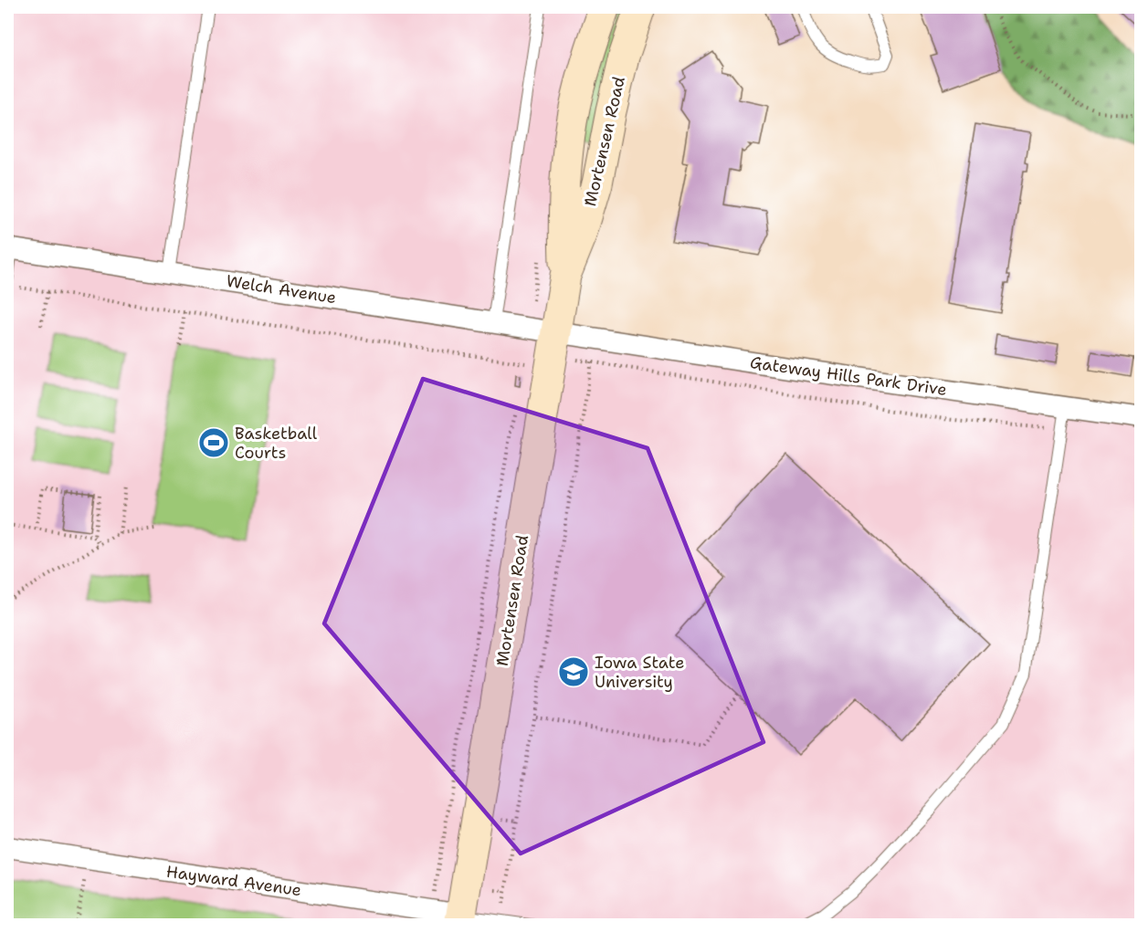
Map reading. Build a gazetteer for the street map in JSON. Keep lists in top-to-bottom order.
{
  "streets": {
    "street": [
      "Mortensen Road",
      "Welch Avenue",
      "Gateway Hills Park Drive",
      "Hayward Avenue"
    ]
  },
  "crossings": [
    ["Mortensen Road", "Welch Avenue"],
    ["Mortensen Road", "Gateway Hills Park Drive"],
    ["Mortensen Road", "Hayward Avenue"],
    ["Welch Avenue", "Gateway Hills Park Drive"]
  ],
  "places": {
    "sports": ["Basketball Courts"],
    "school or university": ["Iowa State University"]
  }
}
